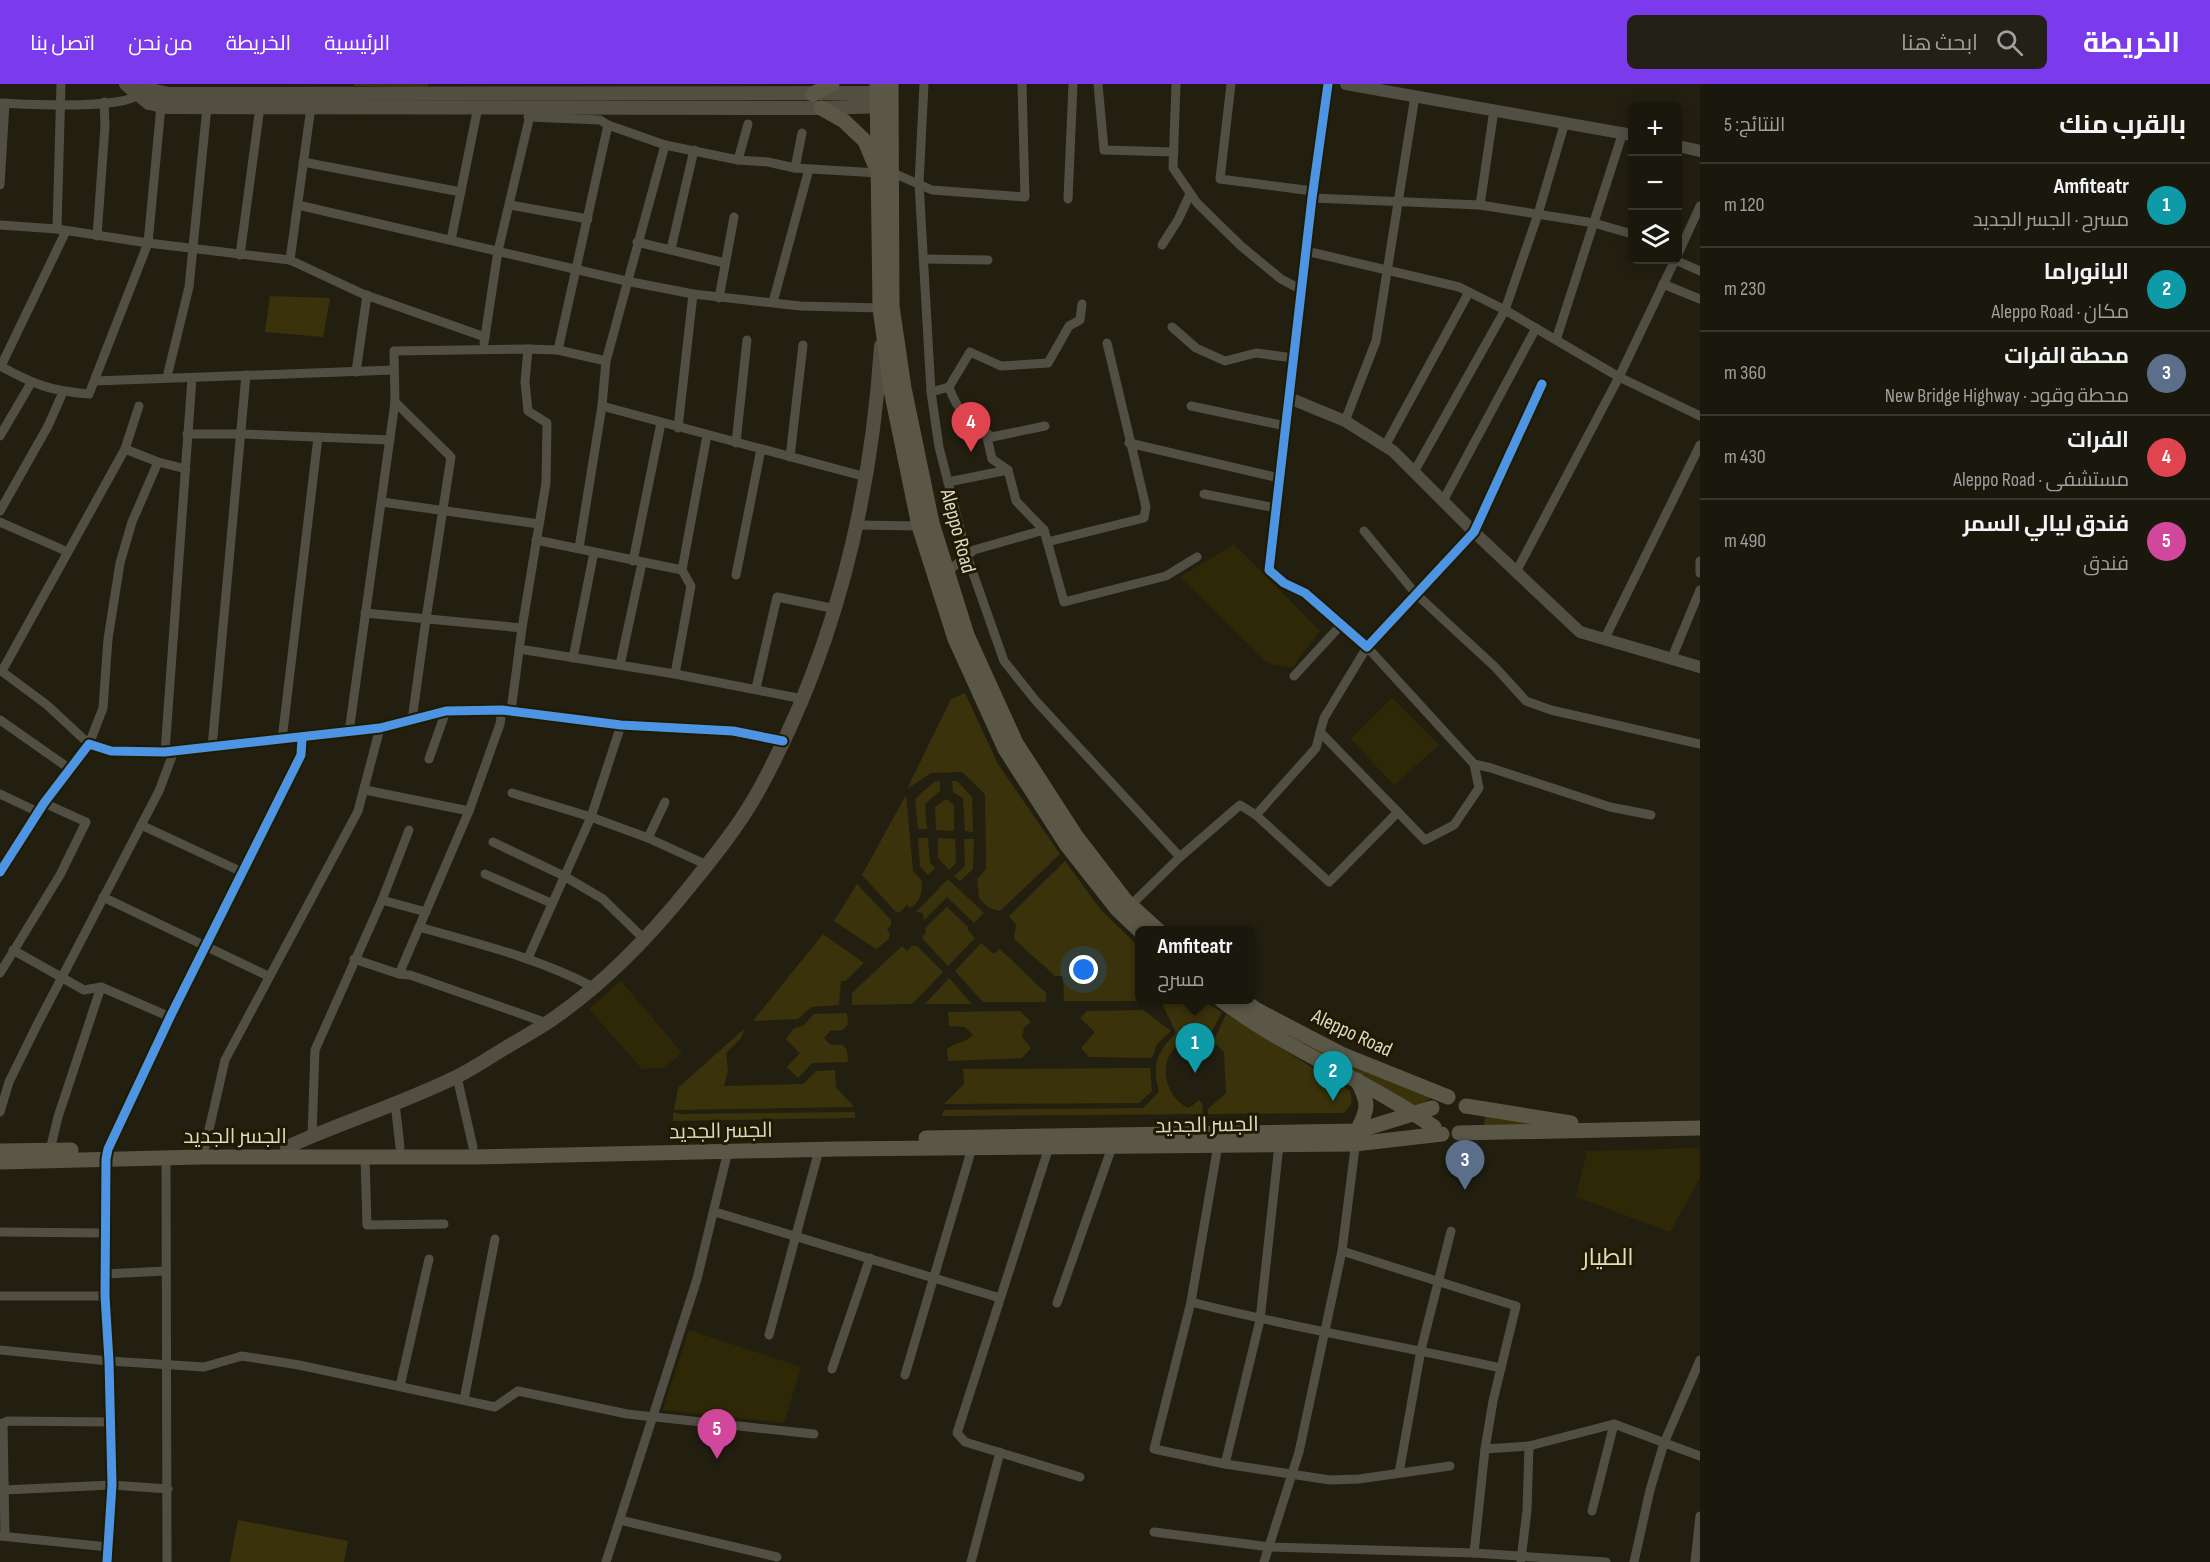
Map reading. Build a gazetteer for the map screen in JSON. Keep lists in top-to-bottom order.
{
  "streets": {
    "main road": ["Aleppo Road", "الجسر الجديد"]
  },
  "crossings": [
    ["Aleppo Road", "الجسر الجديد"]
  ],
  "districts": ["الطيار"],
  "page": {
    "header": "الخريطة",
    "search": "ابحث هنا",
    "nav": [
      "الرئيسية",
      "الخريطة",
      "من نحن",
      "اتصل بنا"
    ],
    "heading": ["بالقرب منك", "النتائج: 5"],
    "map_buttons": ["+", "−"],
    "list": [
      {
        "mark": "1",
        "name": "Amfiteatr",
        "note": "مسرح · الجسر الجديد",
        "value": "120 m"
      },
      {
        "mark": "2",
        "name": "البانوراما",
        "note": "مكان · Aleppo Road",
        "value": "230 m"
      },
      {
        "mark": "3",
        "name": "محطة الفرات",
        "note": "محطة وقود · New Bridge Highway",
        "value": "360 m"
      },
      {
        "mark": "4",
        "name": "الفرات",
        "note": "مستشفى · Aleppo Road",
        "value": "430 m"
      },
      {
        "mark": "5",
        "name": "فندق ليالي السمر",
        "note": "فندق",
        "value": "490 m"
      }
    ],
    "pins": [
      "4",
      "1",
      "2",
      "3",
      "5"
    ],
    "popup": ["Amfiteatr", "مسرح"]
  }
}
